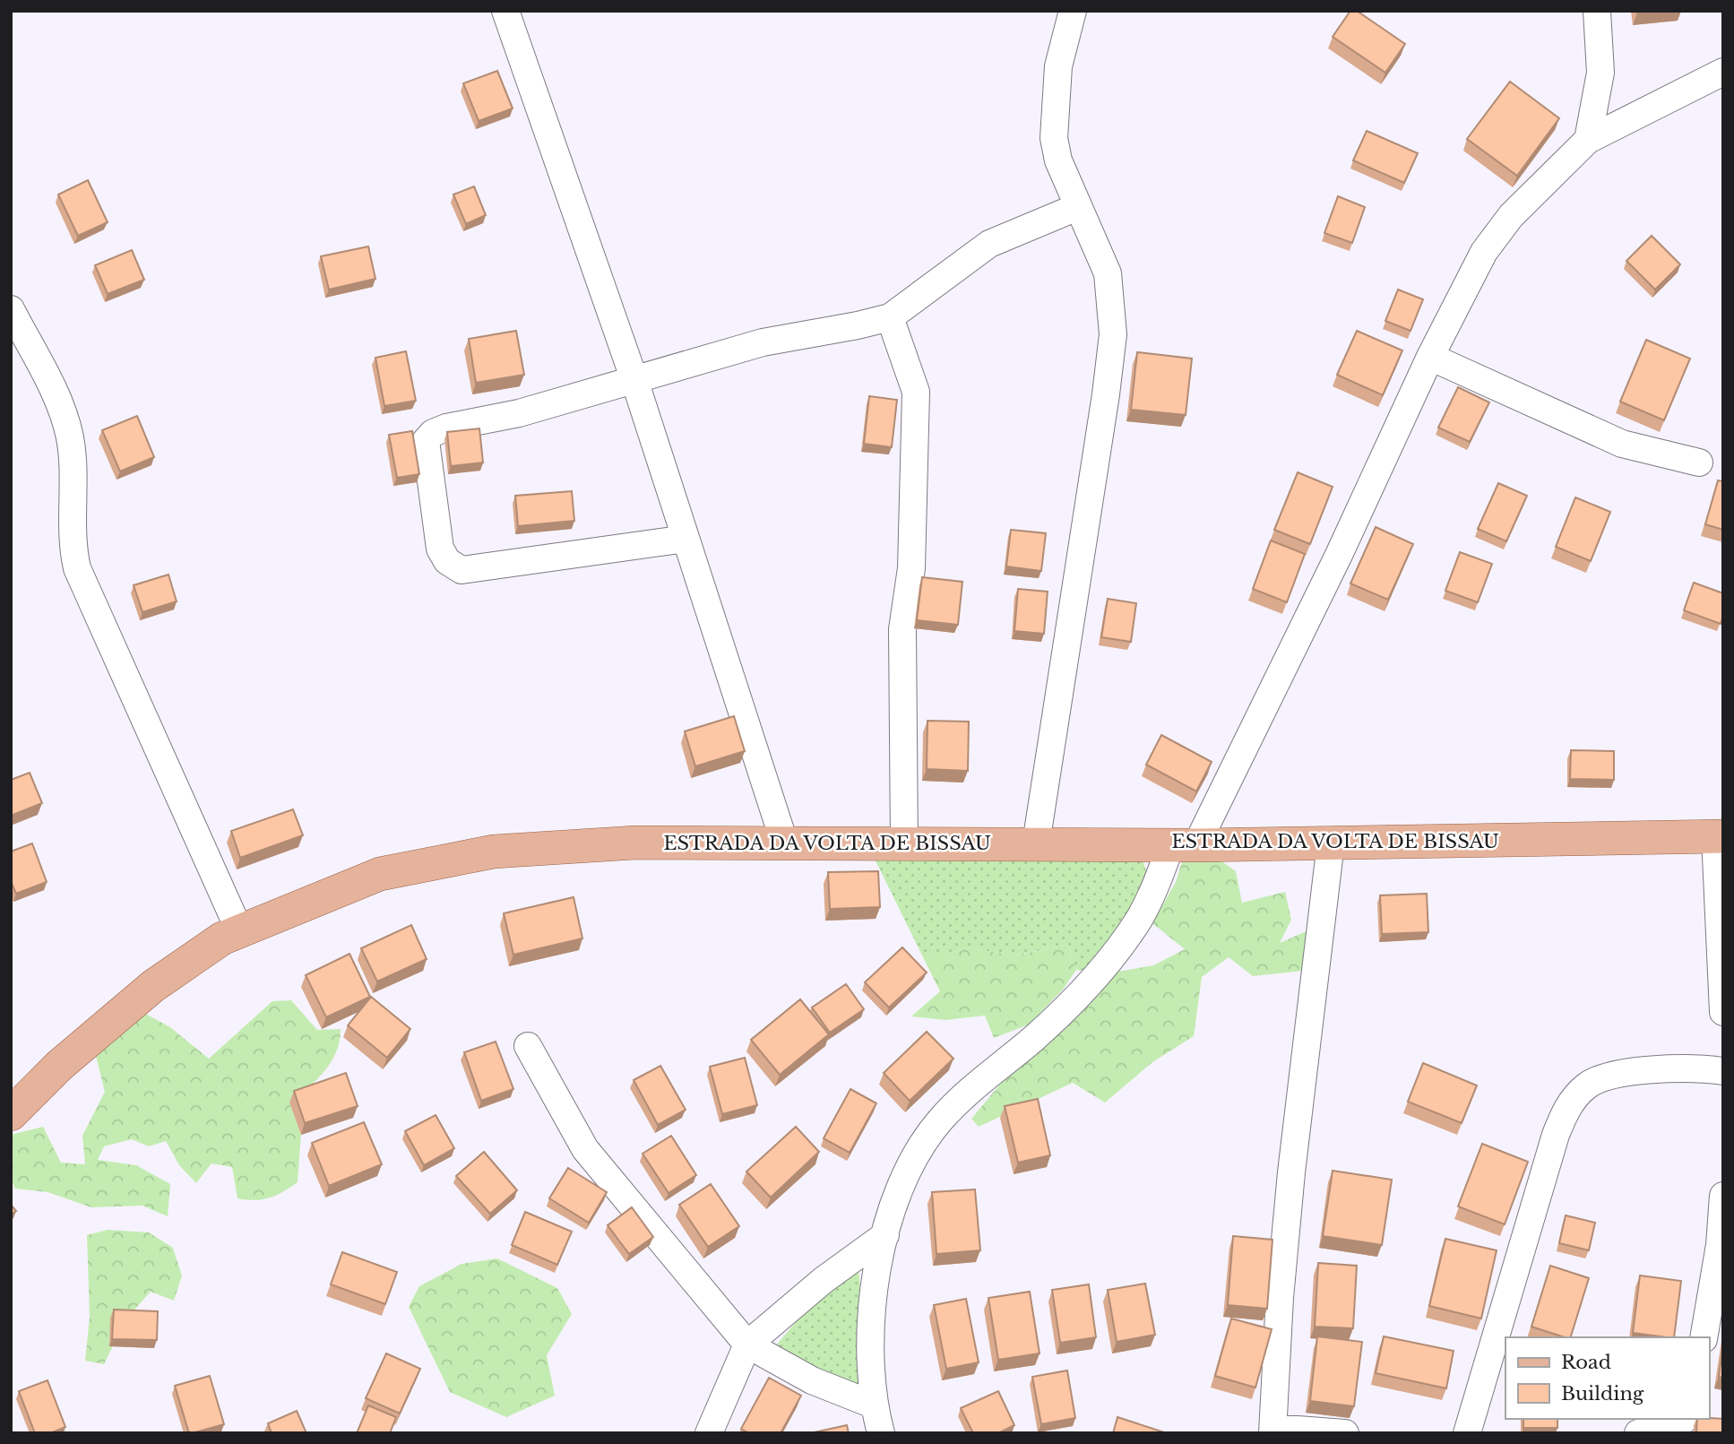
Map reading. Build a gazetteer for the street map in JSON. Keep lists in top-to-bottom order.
{
  "streets": {
    "main road": ["ESTRADA DA VOLTA DE BISSAU"]
  },
  "legend": ["Road", "Building"]
}
